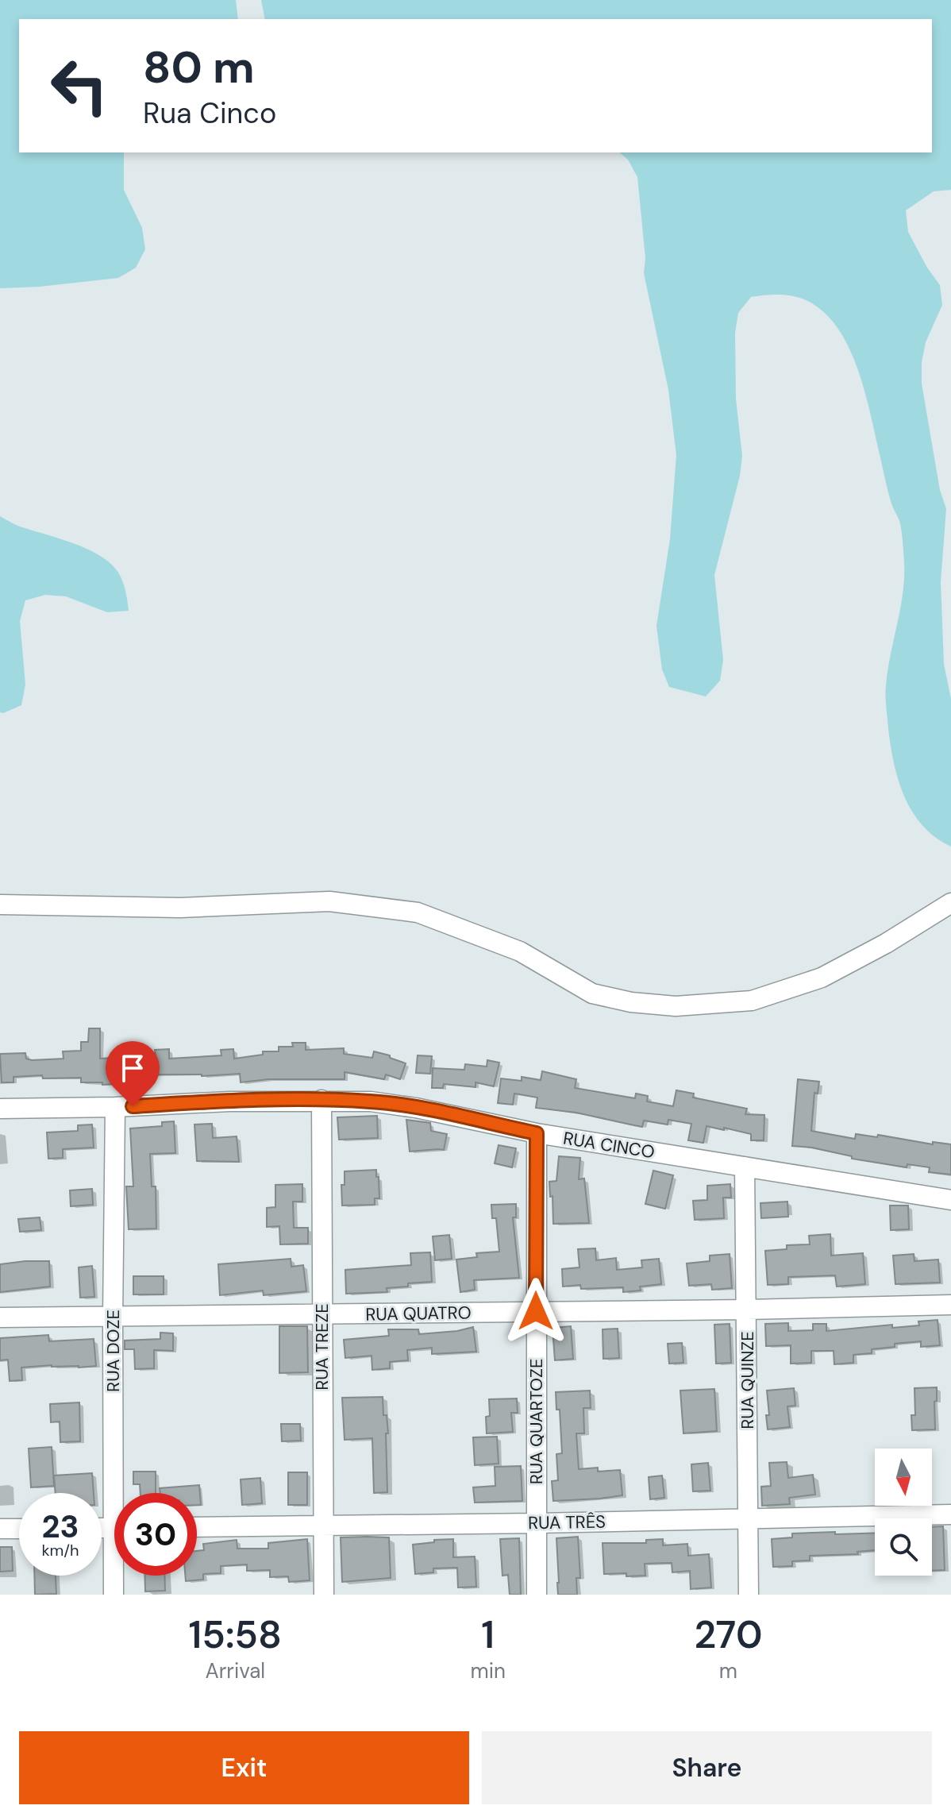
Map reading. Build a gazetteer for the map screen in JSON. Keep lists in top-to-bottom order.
{
  "streets": {
    "street": [
      "RUA CINCO",
      "RUA QUATRO",
      "RUA TREZE",
      "RUA DOZE",
      "RUA QUINZE",
      "RUA QUARTOZE",
      "RUA TRÊS"
    ]
  },
  "crossings": [
    ["RUA CINCO", "RUA TREZE"],
    ["RUA CINCO", "RUA DOZE"],
    ["RUA CINCO", "RUA QUINZE"],
    ["RUA CINCO", "RUA QUARTOZE"],
    ["RUA QUATRO", "RUA TREZE"],
    ["RUA QUATRO", "RUA DOZE"],
    ["RUA QUATRO", "RUA QUINZE"],
    ["RUA QUATRO", "RUA QUARTOZE"],
    ["RUA TREZE", "RUA TRÊS"],
    ["RUA QUINZE", "RUA TRÊS"],
    ["RUA QUARTOZE", "RUA TRÊS"]
  ],
  "north": "bottom",
  "page": {
    "turn": ["80 m", "Rua Cinco"],
    "speed": "23 km/h",
    "limit": "30",
    "eta": [
      "15:58",
      "Arrival",
      "1",
      "min",
      "270",
      "m"
    ],
    "buttons": ["Exit", "Share"]
  }
}
